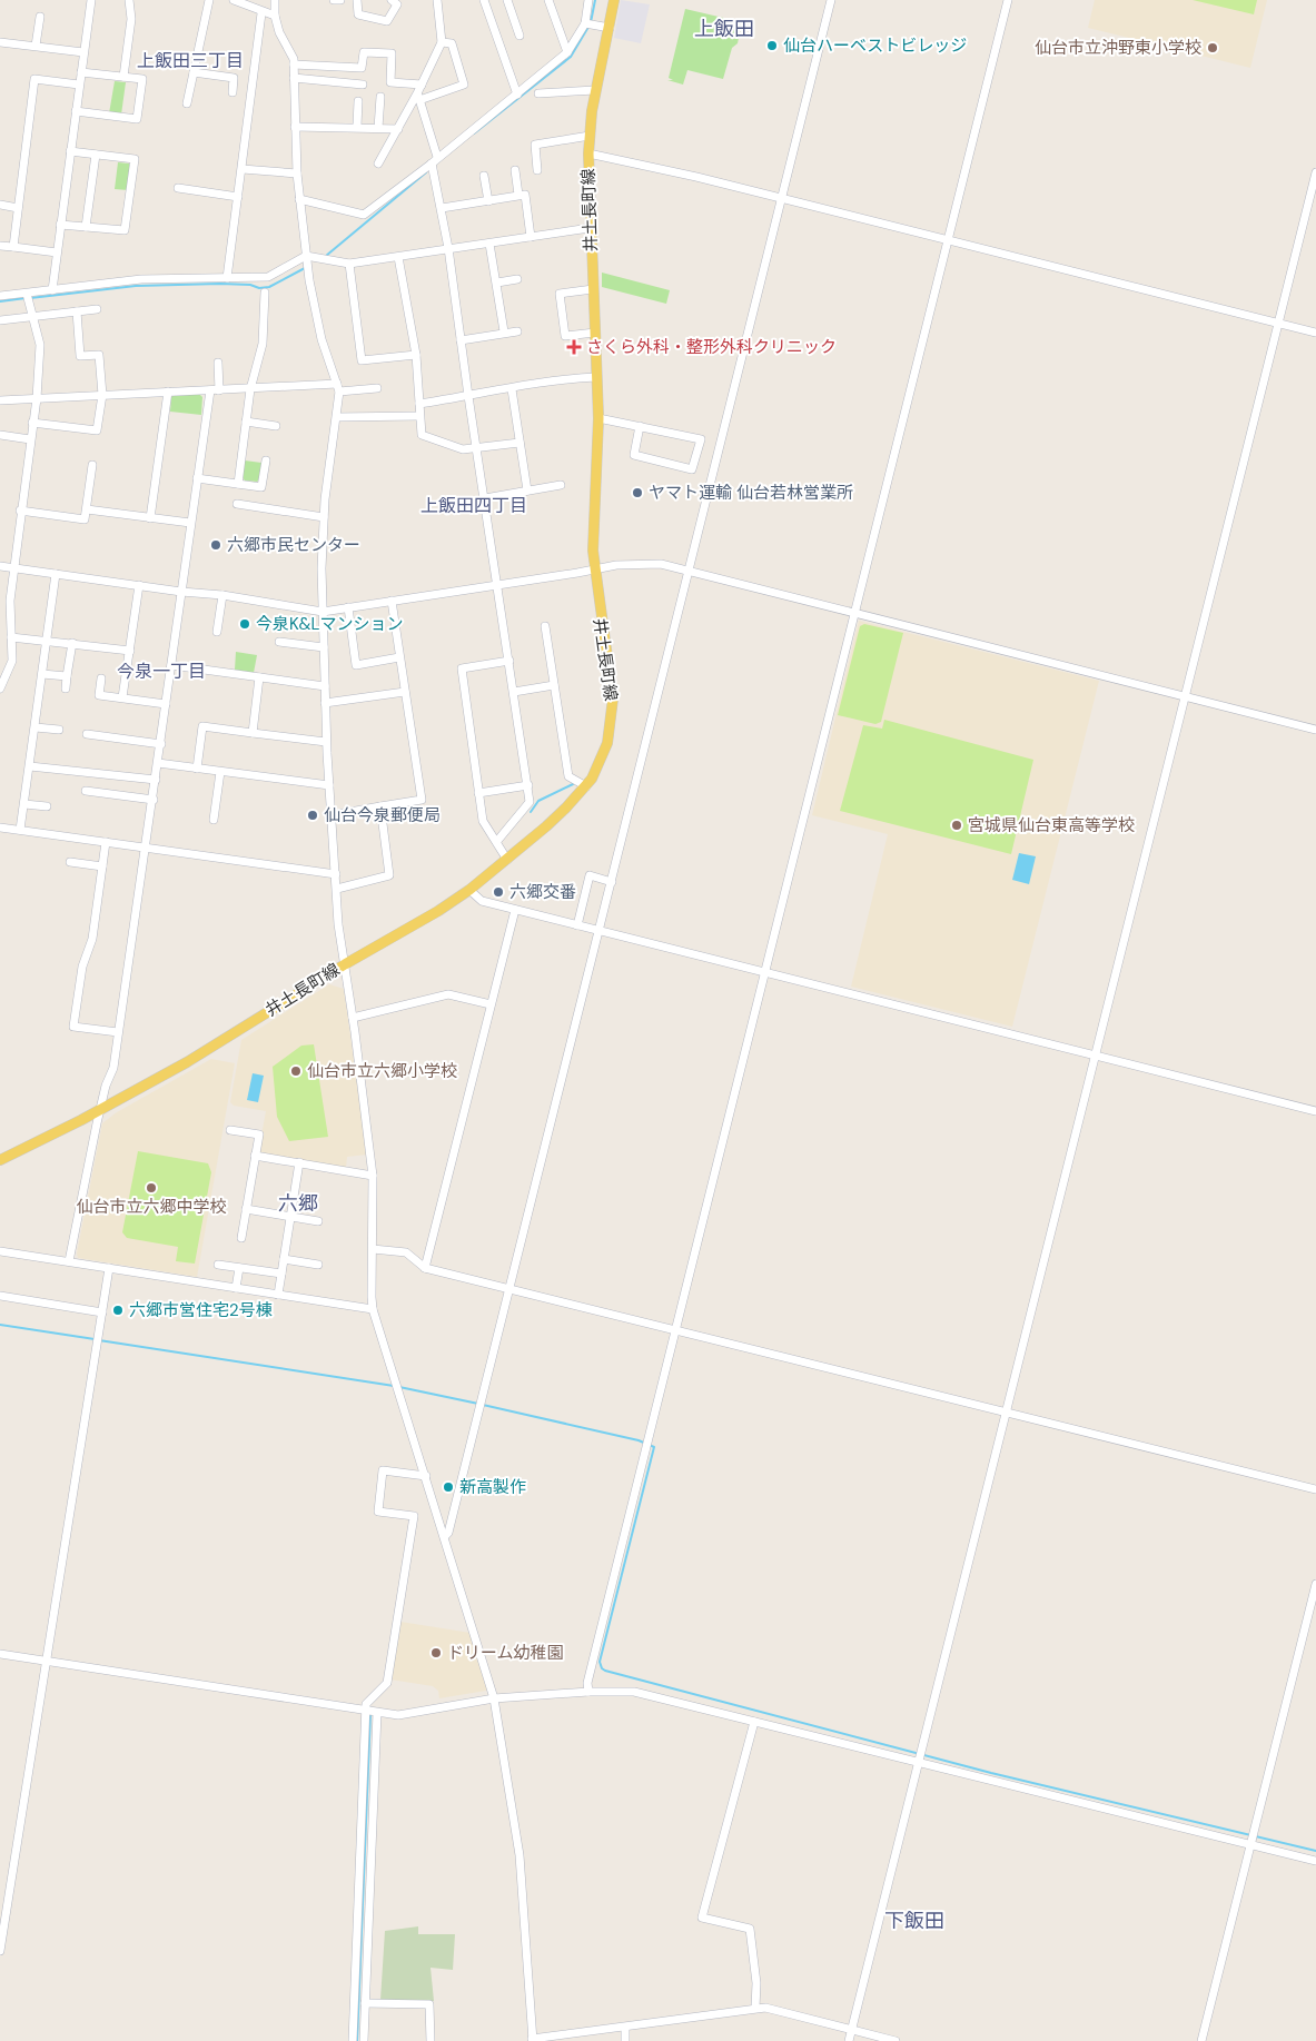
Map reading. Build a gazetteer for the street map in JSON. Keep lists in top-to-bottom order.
{
  "streets": {
    "main road": ["井土長町線"]
  },
  "districts": [
    "上飯田",
    "上飯田三丁目",
    "上飯田四丁目",
    "今泉一丁目",
    "六郷",
    "下飯田"
  ],
  "places": {
    "other": [
      "仙台ハーベストビレッジ",
      "仙台市立沖野東小学校",
      "ヤマト運輸 仙台若林営業所",
      "六郷市民センター",
      "今泉K&Lマンション",
      "仙台今泉郵便局",
      "宮城県仙台東高等学校",
      "六郷交番",
      "仙台市立六郷小学校",
      "仙台市立六郷中学校",
      "六郷市営住宅2号棟",
      "新高製作",
      "ドリーム幼稚園"
    ],
    "health": ["さくら外科・整形外科クリニック"]
  }
}
